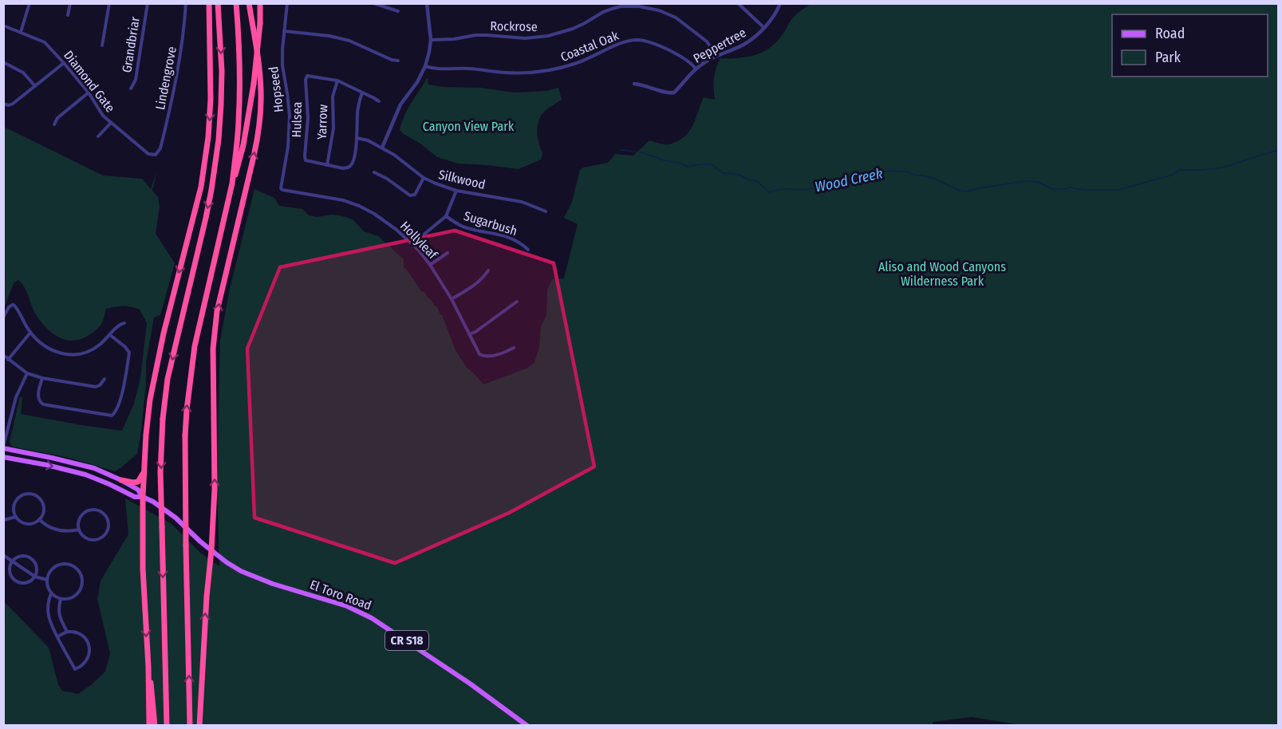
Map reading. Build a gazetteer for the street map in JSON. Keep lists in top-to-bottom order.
{
  "streets": {
    "main road": ["El Toro Road", "CR S18"],
    "street": [
      "Rockrose",
      "Grandbriar",
      "Peppertree",
      "Coastal Oak",
      "Lindengrove",
      "Diamond Gate",
      "Hopseed",
      "Hulsea",
      "Yarrow",
      "Silkwood",
      "Sugarbush",
      "Hollyleaf"
    ]
  },
  "crossings": [
    ["Rockrose", "Peppertree"],
    ["Peppertree", "Coastal Oak"],
    ["Lindengrove", "Diamond Gate"],
    ["Hopseed", "Hollyleaf"],
    ["Hulsea", "Yarrow"]
  ],
  "water": ["Wood Creek"],
  "parks": ["Canyon View Park", "Aliso and Wood Canyons Wilderness Park"],
  "legend": ["Road", "Park"]
}
